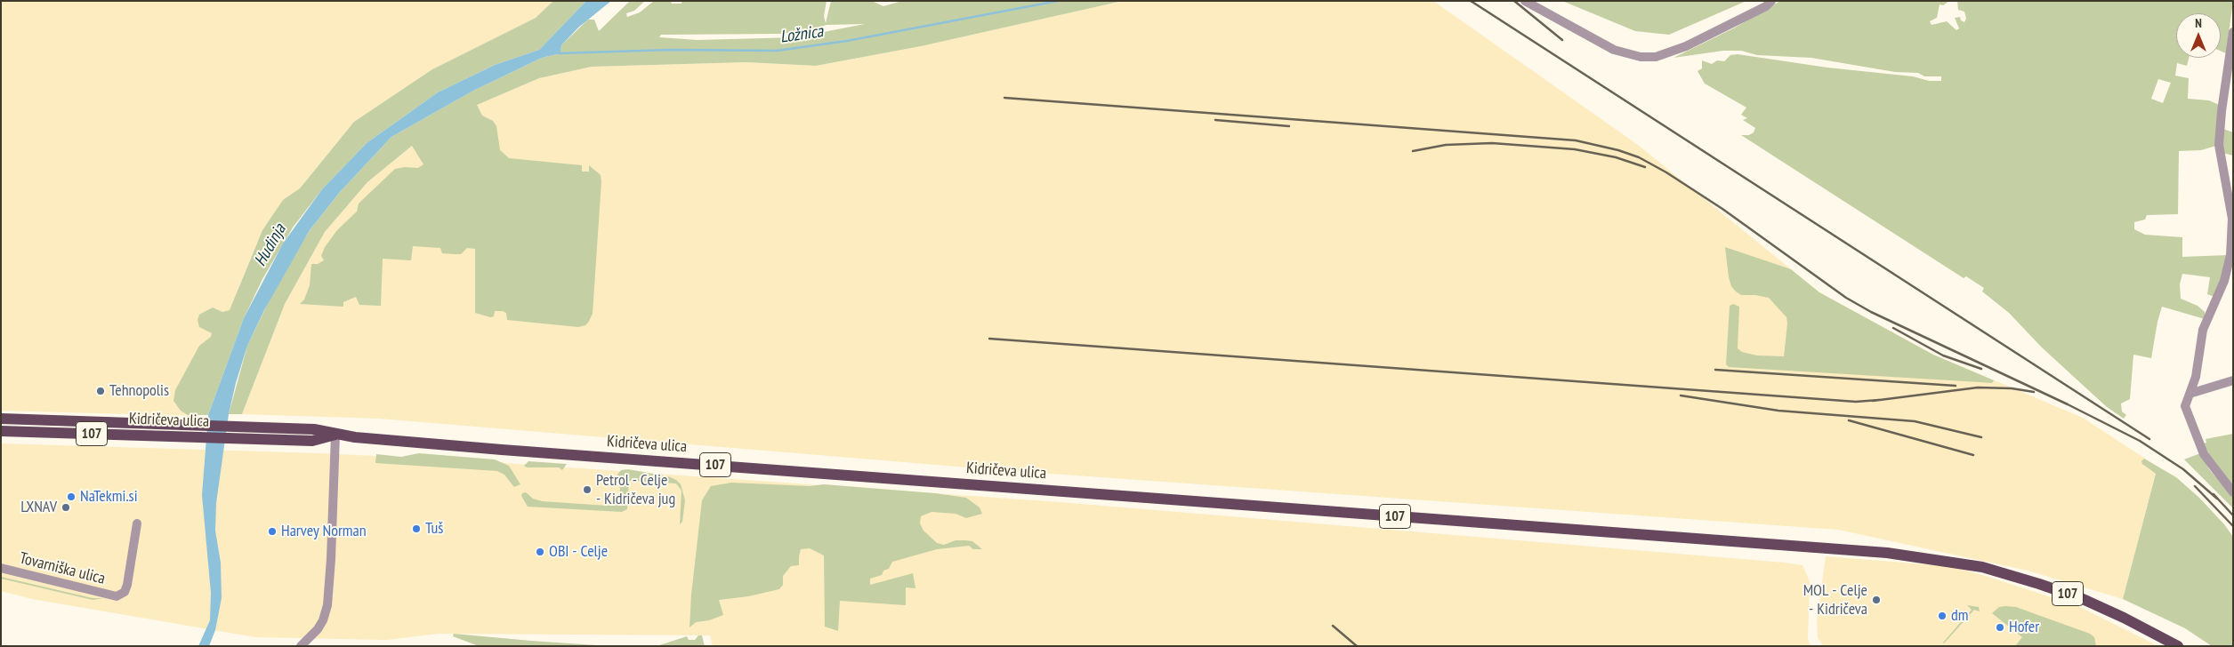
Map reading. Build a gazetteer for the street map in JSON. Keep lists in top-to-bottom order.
{
  "streets": {
    "main road": ["Kidričeva ulica", "107"],
    "street": ["Tovarniška ulica"]
  },
  "water": ["Ložnica", "Hudinja"],
  "places": [
    "Tehnopolis",
    "Petrol - Celje - Kidričeva jug",
    "NaTekmi.si",
    "LXNAV",
    "Tuš",
    "Harvey Norman",
    "OBI - Celje",
    "MOL - Celje - Kidričeva",
    "dm",
    "Hofer"
  ],
  "north": "top"
}
